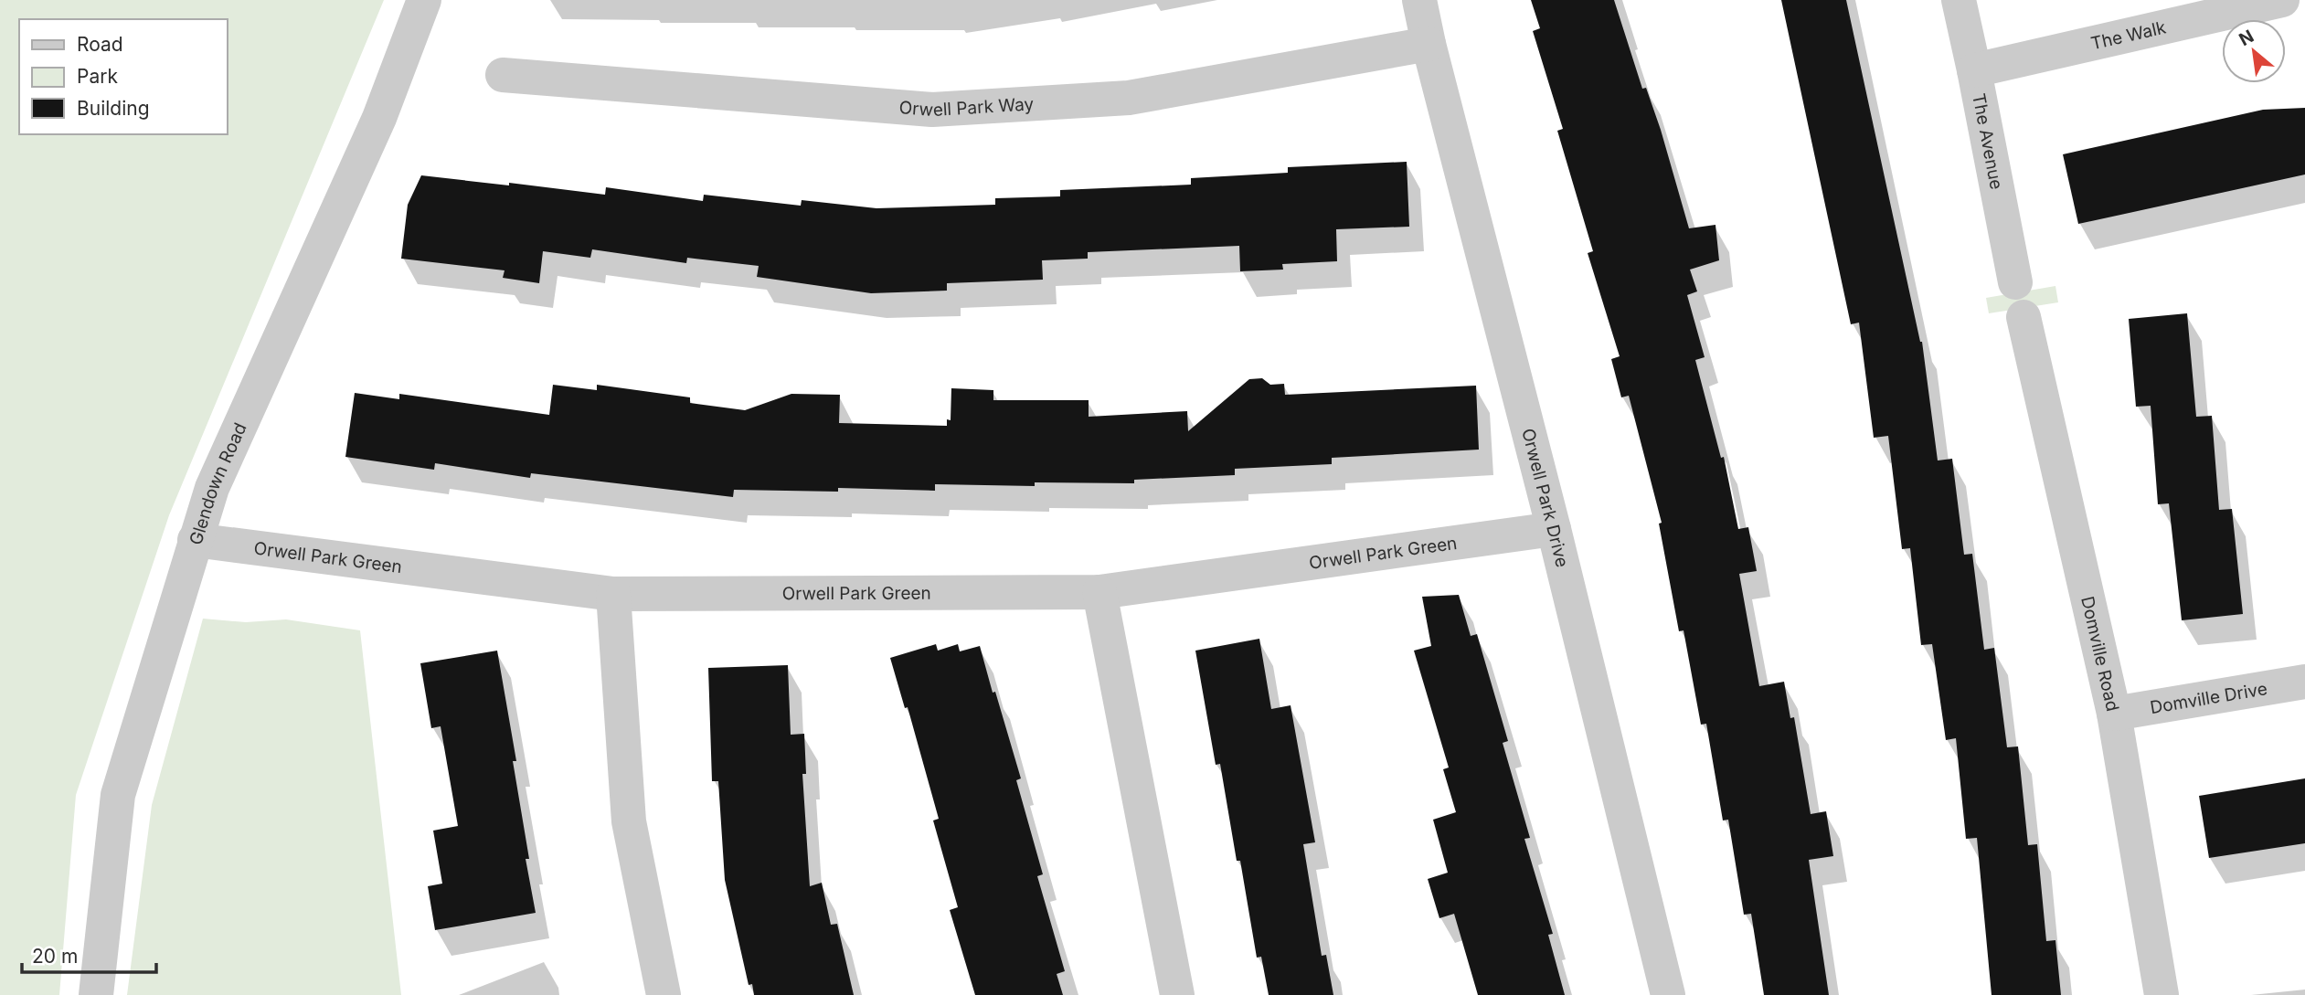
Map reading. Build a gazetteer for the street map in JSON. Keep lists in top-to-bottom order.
{
  "streets": {
    "street": [
      "The Walk",
      "Orwell Park Way",
      "The Avenue",
      "Glendown Road",
      "Orwell Park Drive",
      "Orwell Park Green",
      "Domville Road",
      "Domville Drive"
    ]
  },
  "crossings": [
    ["The Walk", "The Avenue"],
    ["Orwell Park Way", "Orwell Park Drive"],
    ["Glendown Road", "Orwell Park Green"],
    ["Orwell Park Drive", "Orwell Park Green"],
    ["Domville Road", "Domville Drive"]
  ],
  "legend": ["Road", "Park", "Building"],
  "scale_bar": "20 m",
  "north": "top left"
}
